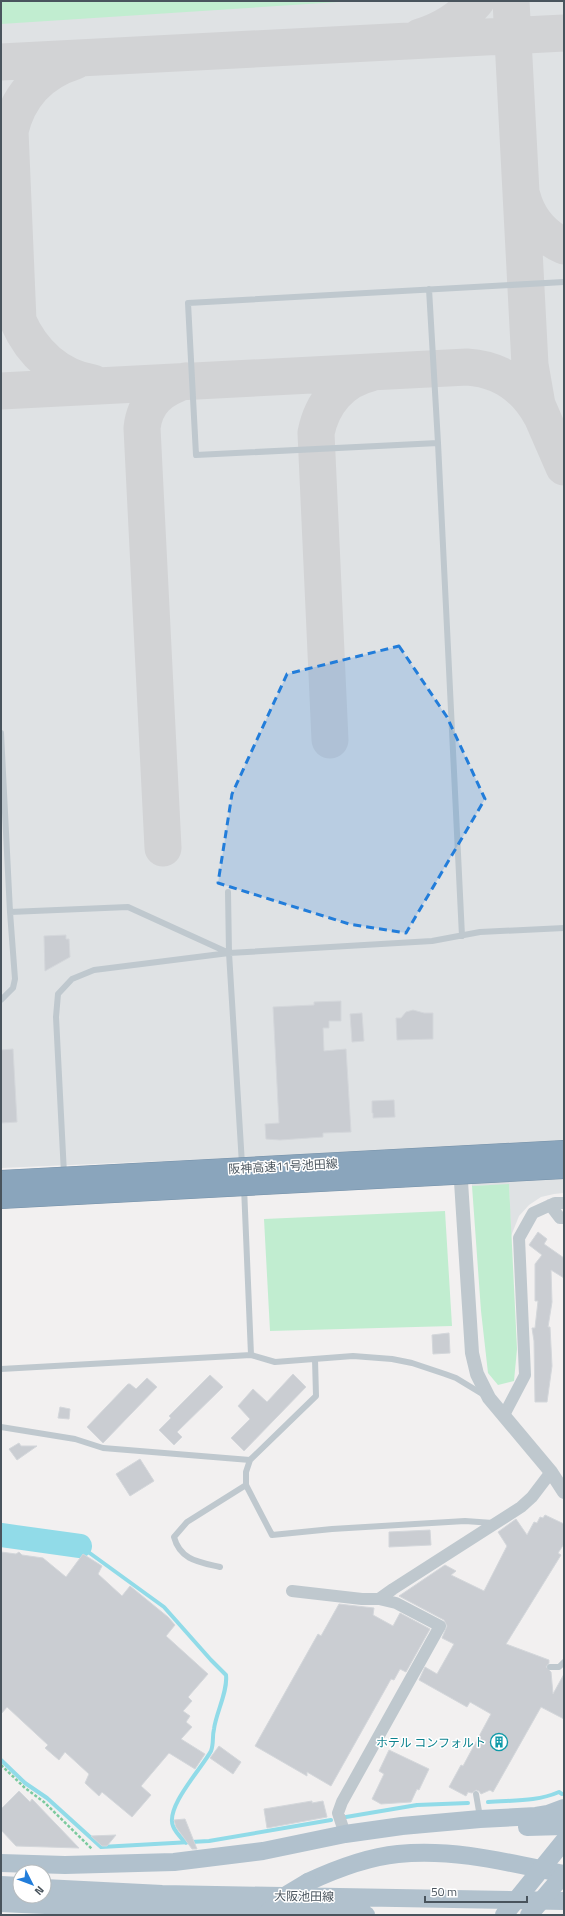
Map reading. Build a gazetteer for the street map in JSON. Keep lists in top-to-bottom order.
{
  "streets": {
    "highway": ["阪神高速11号池田線"],
    "main road": ["大阪池田線"]
  },
  "places": {
    "building": ["ホテル コンフォルト"]
  },
  "scale_bar": "50 m",
  "north": "bottom right"
}
